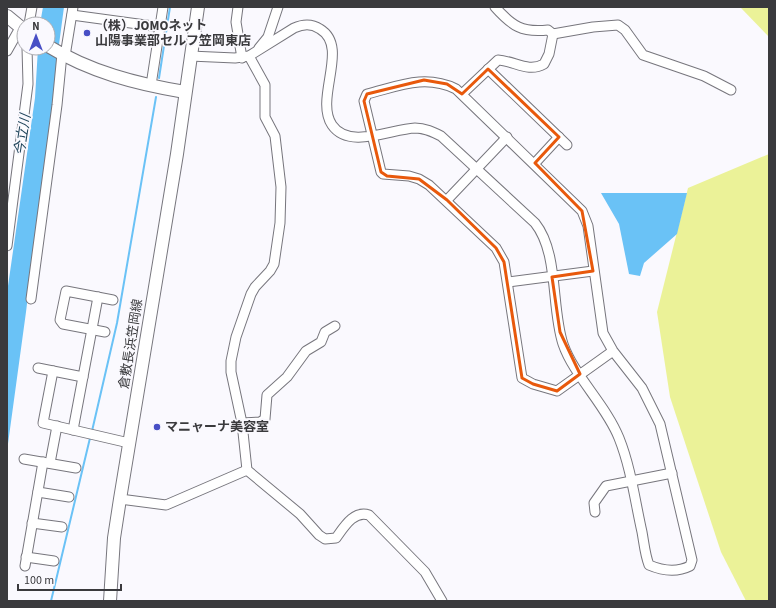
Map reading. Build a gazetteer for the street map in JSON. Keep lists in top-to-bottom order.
{
  "streets": {
    "main road": ["倉敷長浜笠岡線"]
  },
  "water": ["今立川"],
  "places": ["（株）JOMOネット 山陽事業部セルフ笠岡東店", "マニャーナ美容室"],
  "scale_bar": "100 m",
  "north": "top"
}
